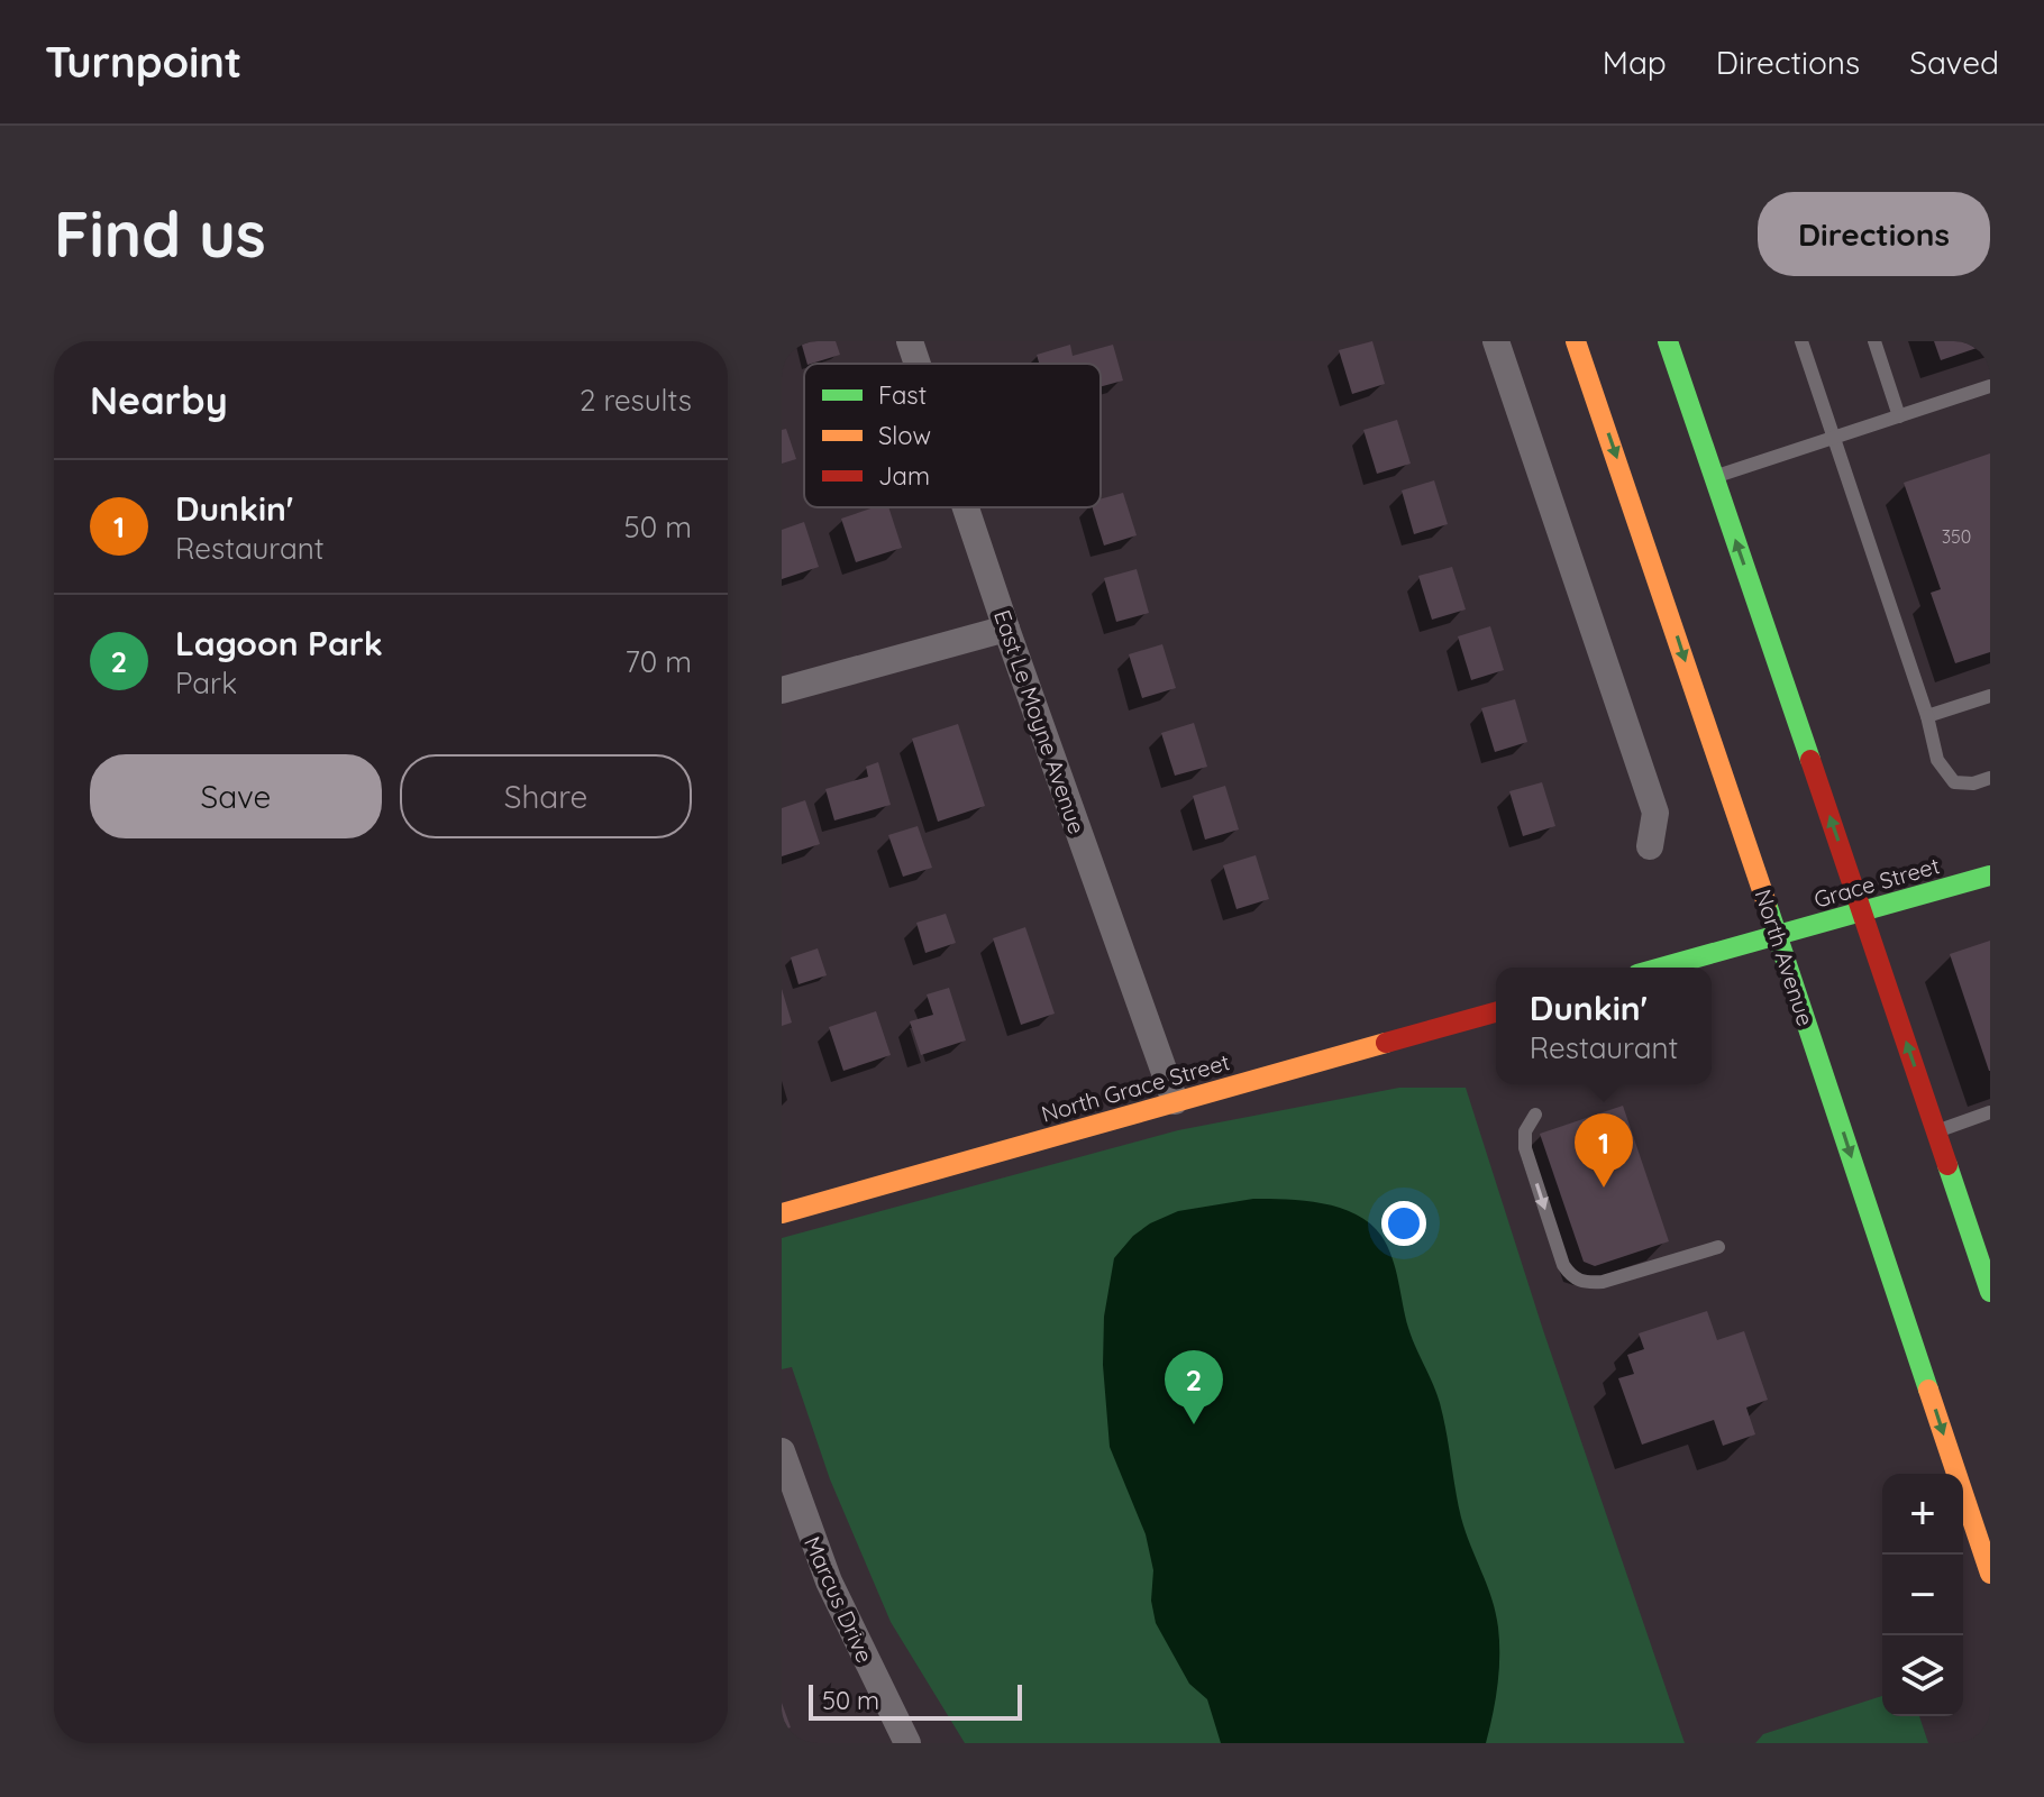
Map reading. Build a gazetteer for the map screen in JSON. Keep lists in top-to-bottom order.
{
  "streets": {
    "main road": ["Grace Street", "North Avenue", "North Grace Street"],
    "street": ["East Le Moyne Avenue", "Marcus Drive"]
  },
  "crossings": [
    ["East Le Moyne Avenue", "North Grace Street"],
    ["Grace Street", "North Avenue"]
  ],
  "house_numbers": ["350"],
  "legend": ["Fast", "Slow", "Jam"],
  "scale_bar": "50 m",
  "page": {
    "header": "Turnpoint",
    "nav": ["Map", "Directions", "Saved"],
    "buttons": [
      "Directions",
      ["Save", "Share"]
    ],
    "title": "Find us",
    "heading": ["Nearby", "2 results"],
    "list": [
      {
        "mark": "1",
        "name": "Dunkin'",
        "note": "Restaurant",
        "value": "50 m"
      },
      {
        "mark": "2",
        "name": "Lagoon Park",
        "note": "Park",
        "value": "70 m"
      }
    ],
    "popup": ["Dunkin'", "Restaurant"],
    "pins": ["1", "2"],
    "map_buttons": ["+", "−"],
    "scale": "50 m"
  }
}
